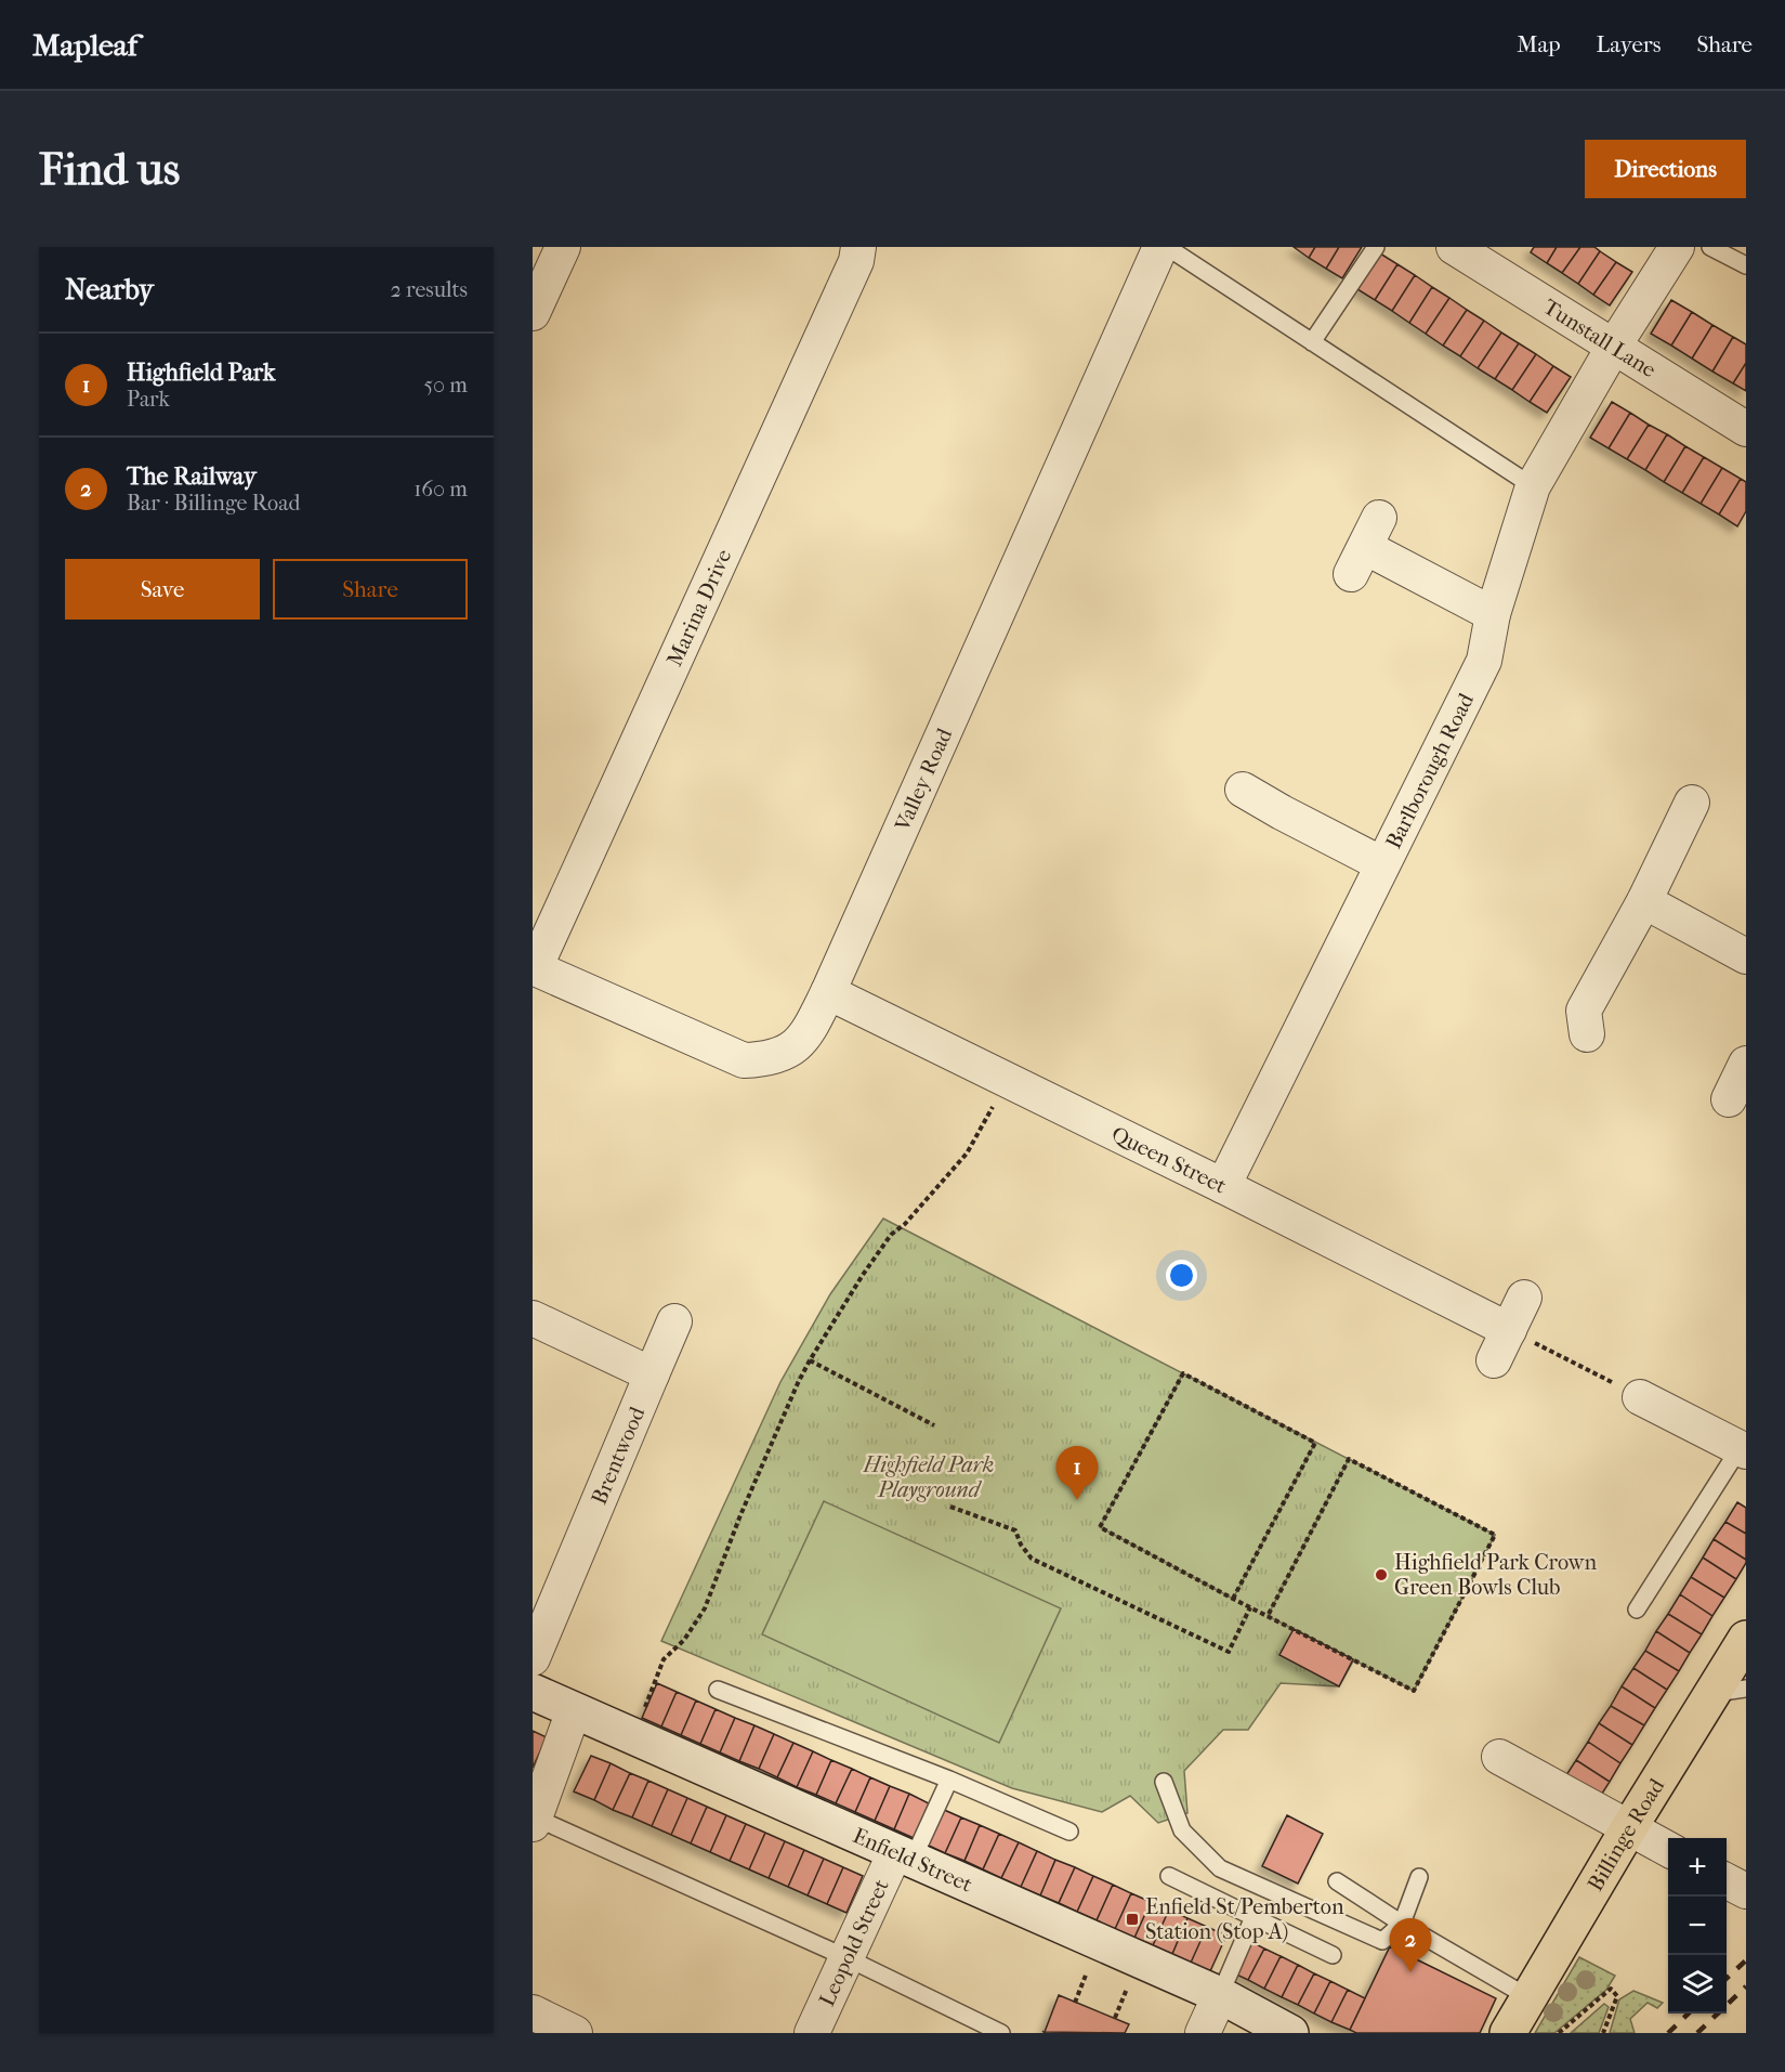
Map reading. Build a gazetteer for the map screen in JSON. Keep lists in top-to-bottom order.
{
  "streets": {
    "main road": ["Billinge Road"],
    "street": [
      "Tunstall Lane",
      "Marina Drive",
      "Barlborough Road",
      "Valley Road",
      "Queen Street",
      "Brentwood",
      "Enfield Street",
      "Leopold Street"
    ]
  },
  "crossings": [
    ["Tunstall Lane", "Barlborough Road"],
    ["Marina Drive", "Valley Road"],
    ["Barlborough Road", "Queen Street"],
    ["Valley Road", "Queen Street"],
    ["Enfield Street", "Leopold Street"]
  ],
  "parks": ["Highfield Park Playground"],
  "places": {
    "other": ["Highfield Park Crown Green Bowls Club"],
    "transit": ["Enfield St/Pemberton Station (Stop A)"]
  },
  "page": {
    "header": "Mapleaf",
    "nav": ["Map", "Layers", "Share"],
    "buttons": [
      "Directions",
      ["Save", "Share"]
    ],
    "title": "Find us",
    "heading": ["Nearby", "2 results"],
    "list": [
      {
        "mark": "1",
        "name": "Highfield Park",
        "note": "Park",
        "value": "50 m"
      },
      {
        "mark": "2",
        "name": "The Railway",
        "note": "Bar · Billinge Road",
        "value": "160 m"
      }
    ],
    "pins": ["1", "2"],
    "map_buttons": ["+", "−"]
  }
}
